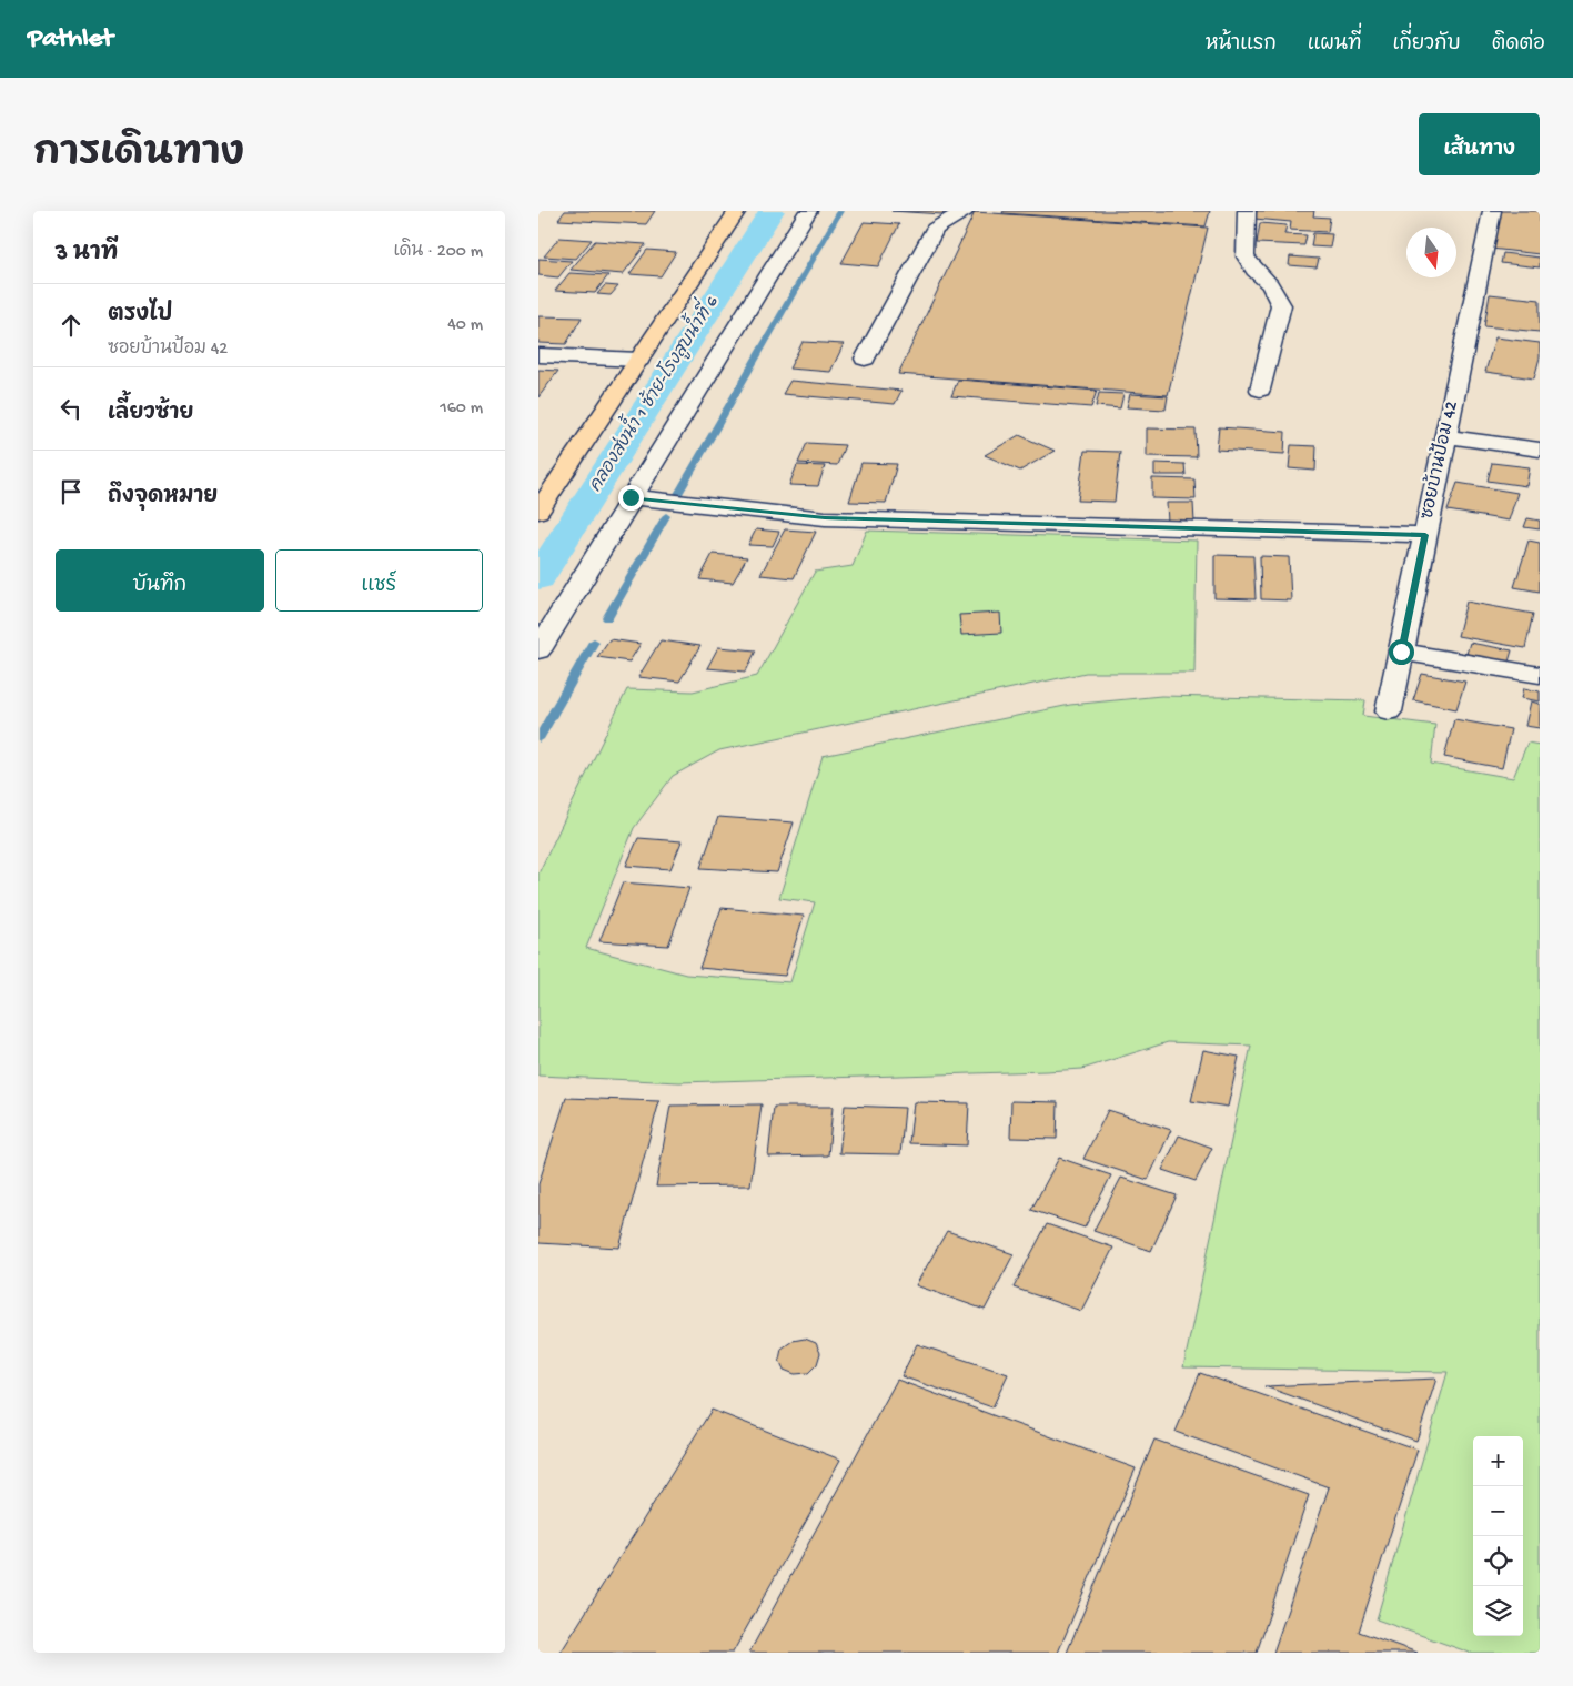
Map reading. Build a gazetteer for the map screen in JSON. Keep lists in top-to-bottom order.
{
  "streets": {
    "street": ["ซอยบ้านป้อม 42"]
  },
  "water": ["คลองส่งน้ำ 1 ซ้าย-โรงสูบน้ำที่ 6"],
  "north": "bottom",
  "page": {
    "header": "Pathlet",
    "nav": [
      "หน้าแรก",
      "แผนที่",
      "เกี่ยวกับ",
      "ติดต่อ"
    ],
    "title": "การเดินทาง",
    "buttons": [
      "เส้นทาง",
      ["บันทึก", "แชร์"]
    ],
    "heading": ["3 นาที", "เดิน · 200 m"],
    "list": [
      ["ตรงไป", "ซอยบ้านป้อม 42", "40 m"],
      ["เลี้ยวซ้าย", "160 m"],
      "ถึงจุดหมาย"
    ],
    "map_buttons": ["+", "−"]
  }
}
